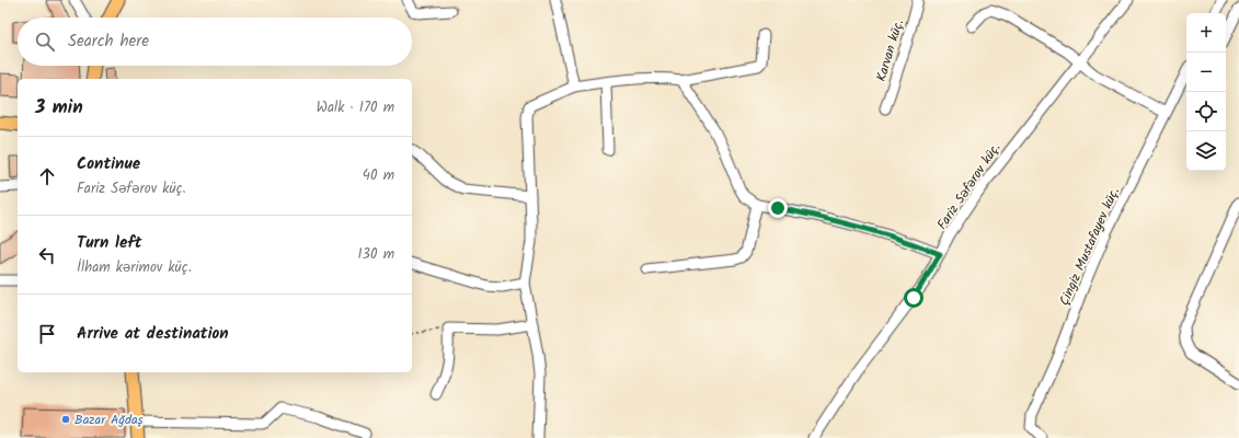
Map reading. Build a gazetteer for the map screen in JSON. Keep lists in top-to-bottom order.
{
  "streets": {
    "street": ["Karvan küç.", "Fariz Səfərov küç.", "Çingiz Mustafayev küç."]
  },
  "places": ["Bazar Ağdaş"],
  "page": {
    "map_buttons": ["+", "−"],
    "search": "Search here",
    "heading": ["3 min", "Walk · 170 m"],
    "list": [
      ["Continue", "Fariz Səfərov küç.", "40 m"],
      ["Turn left", "İlham kərimov küç.", "130 m"],
      "Arrive at destination"
    ]
  }
}
